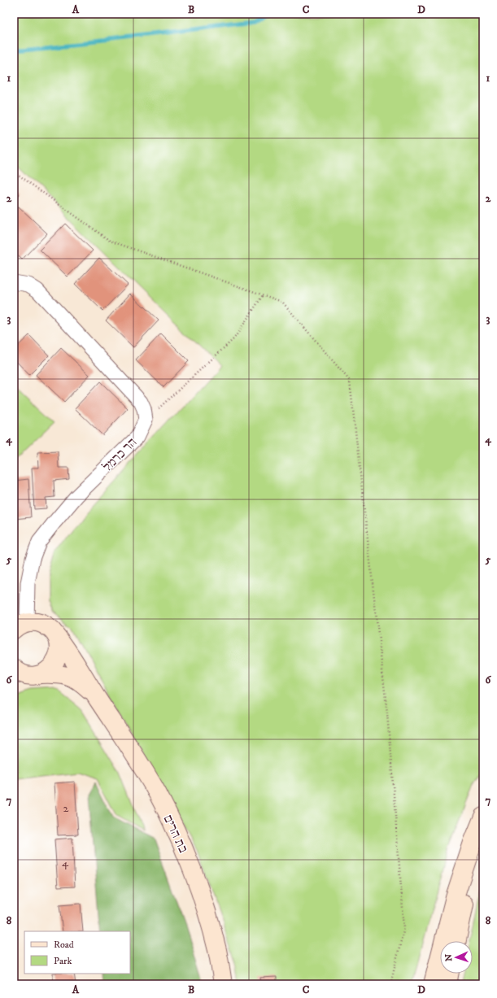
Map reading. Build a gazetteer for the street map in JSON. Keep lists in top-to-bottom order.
{
  "streets": {
    "street": ["הר כרמל", "בת הרים"]
  },
  "crossings": [
    ["הר כרמל", "בת הרים"]
  ],
  "house_numbers": ["2", "4"],
  "legend": ["Road", "Park"],
  "north": "left",
  "grid": {
    "columns": [
      "A",
      "B",
      "C",
      "D"
    ],
    "rows": [
      "1",
      "2",
      "3",
      "4",
      "5",
      "6",
      "7",
      "8"
    ]
  }
}
